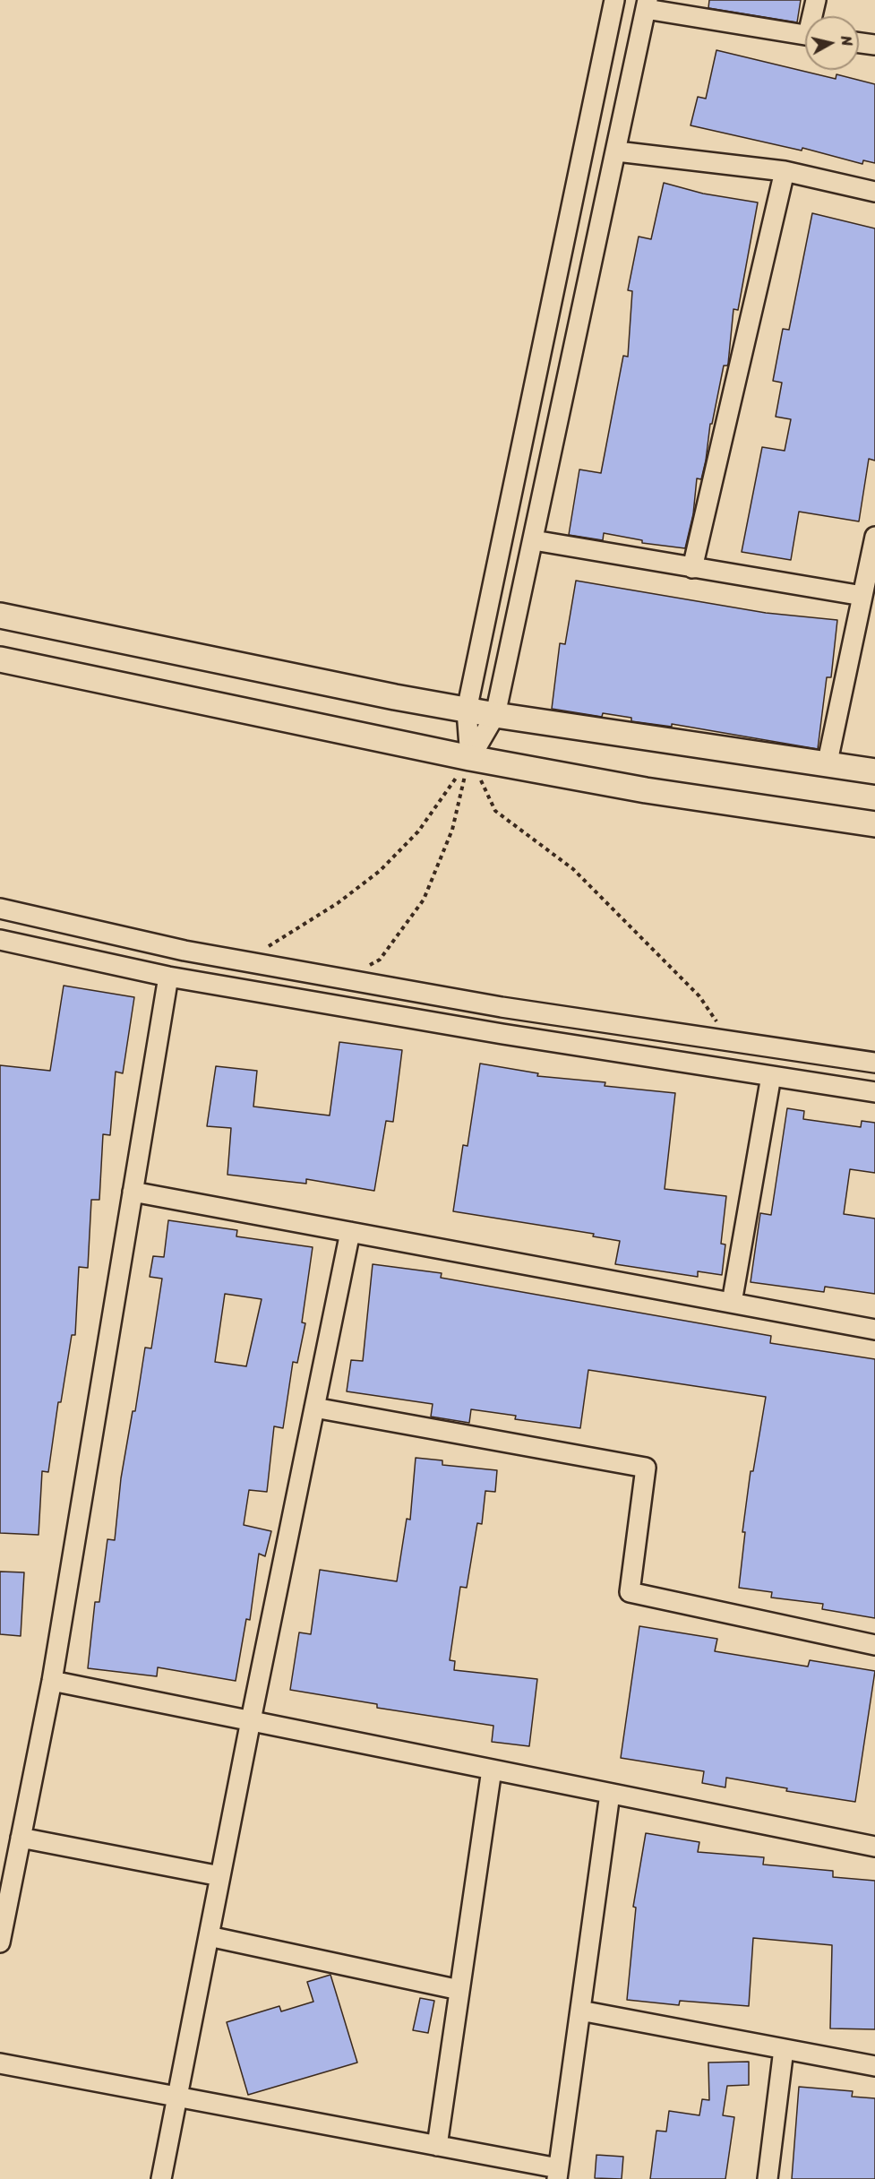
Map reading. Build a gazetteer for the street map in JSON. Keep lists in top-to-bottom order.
{
  "north": "right"
}
